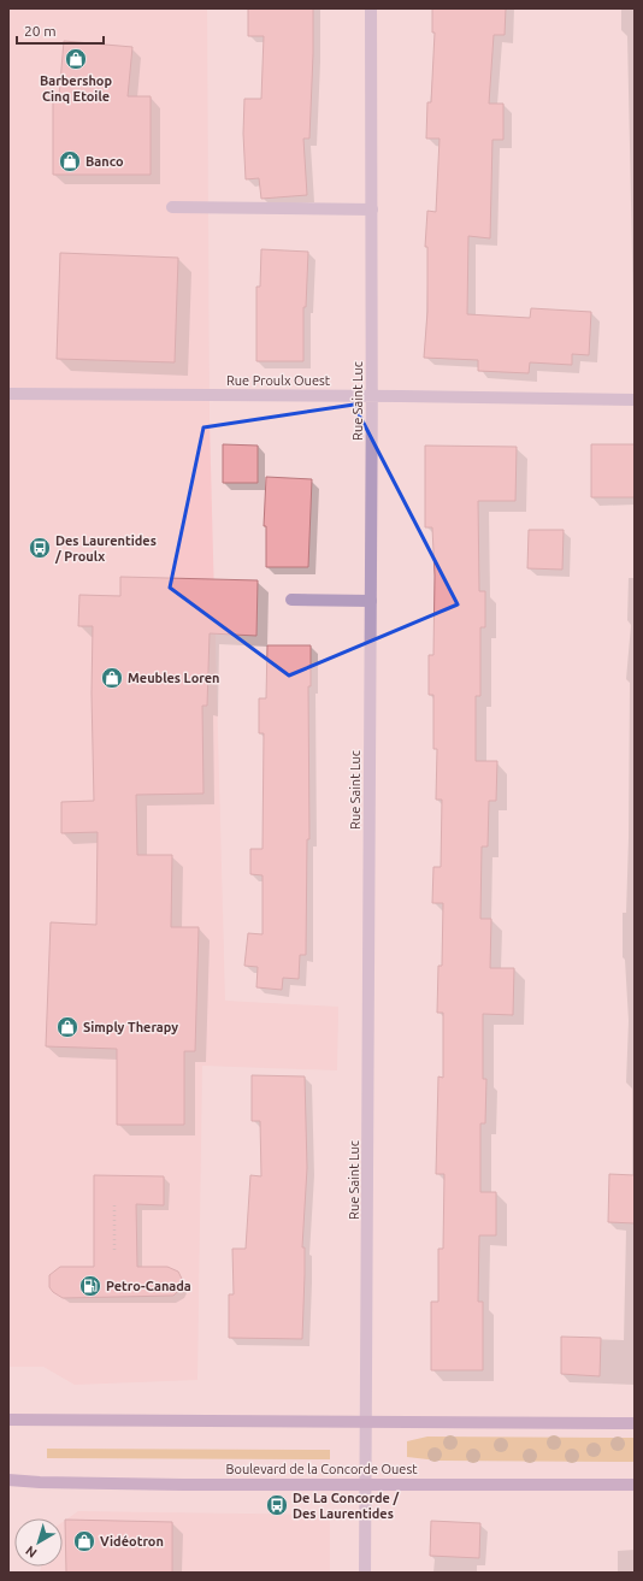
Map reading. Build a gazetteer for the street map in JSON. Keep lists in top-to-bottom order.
{
  "streets": {
    "street": ["Rue Proulx Ouest", "Rue Saint Luc", "Boulevard de la Concorde Ouest"]
  },
  "crossings": [
    ["Rue Proulx Ouest", "Rue Saint Luc"],
    ["Rue Saint Luc", "Boulevard de la Concorde Ouest"]
  ],
  "places": {
    "shop": [
      "Barbershop Cinq Etoile",
      "Banco",
      "Meubles Loren",
      "Simply Therapy",
      "Vidéotron"
    ],
    "bus stop": ["Des Laurentides / Proulx", "De La Concorde / Des Laurentides"],
    "fuel station": ["Petro-Canada"]
  },
  "scale_bar": "20 m",
  "north": "bottom left"
}
